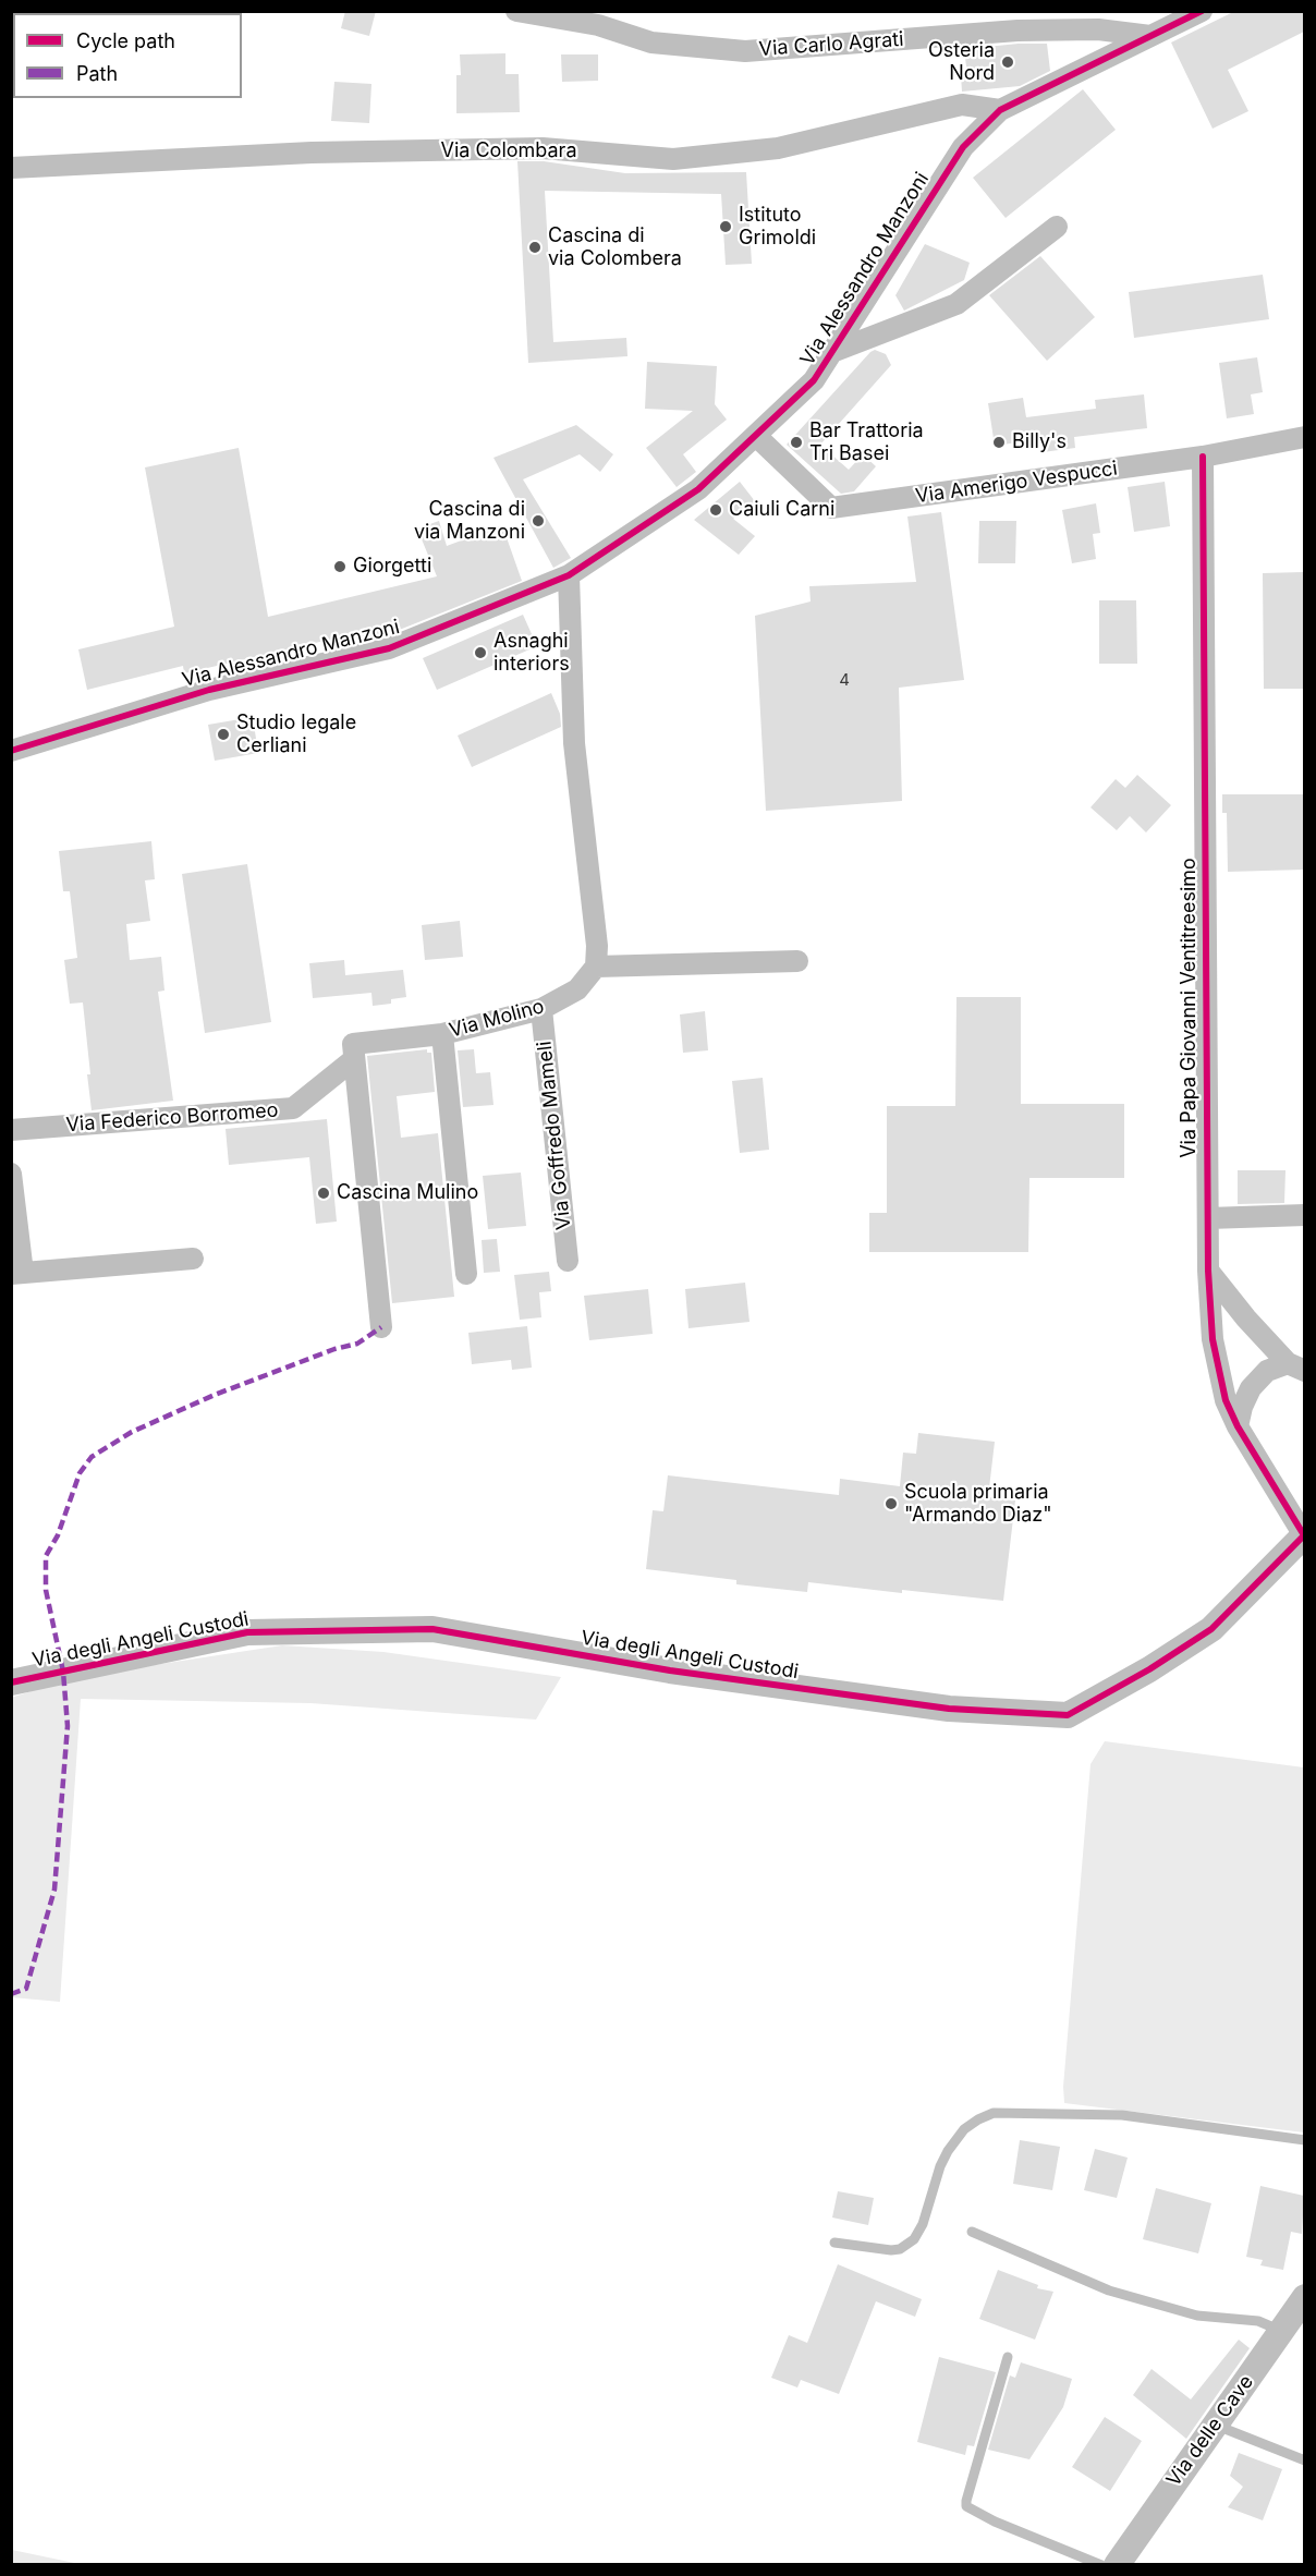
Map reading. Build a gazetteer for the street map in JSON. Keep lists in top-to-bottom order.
{
  "streets": {
    "street": [
      "Via Carlo Agrati",
      "Via Colombara",
      "Via Alessandro Manzoni",
      "Via Amerigo Vespucci",
      "Via Papa Giovanni Ventitreesimo",
      "Via Molino",
      "Via Federico Borromeo",
      "Via Goffredo Mameli",
      "Via degli Angeli Custodi",
      "Via delle Cave"
    ]
  },
  "crossings": [
    ["Via Carlo Agrati", "Via Alessandro Manzoni"],
    ["Via Colombara", "Via Alessandro Manzoni"],
    ["Via Alessandro Manzoni", "Via Amerigo Vespucci"],
    ["Via Amerigo Vespucci", "Via Papa Giovanni Ventitreesimo"],
    ["Via Papa Giovanni Ventitreesimo", "Via degli Angeli Custodi"],
    ["Via Molino", "Via Federico Borromeo"],
    ["Via Molino", "Via Goffredo Mameli"]
  ],
  "places": [
    "Osteria Nord",
    "Istituto Grimoldi",
    "Cascina di via Colombera",
    "Bar Trattoria Tri Basei",
    "Billy's",
    "Caiuli Carni",
    "Cascina di via Manzoni",
    "Giorgetti",
    "Asnaghi interiors",
    "Studio legale Cerliani",
    "Cascina Mulino",
    "Scuola primaria \"Armando Diaz\""
  ],
  "house_numbers": ["4"],
  "legend": ["Cycle path", "Path"]
}
